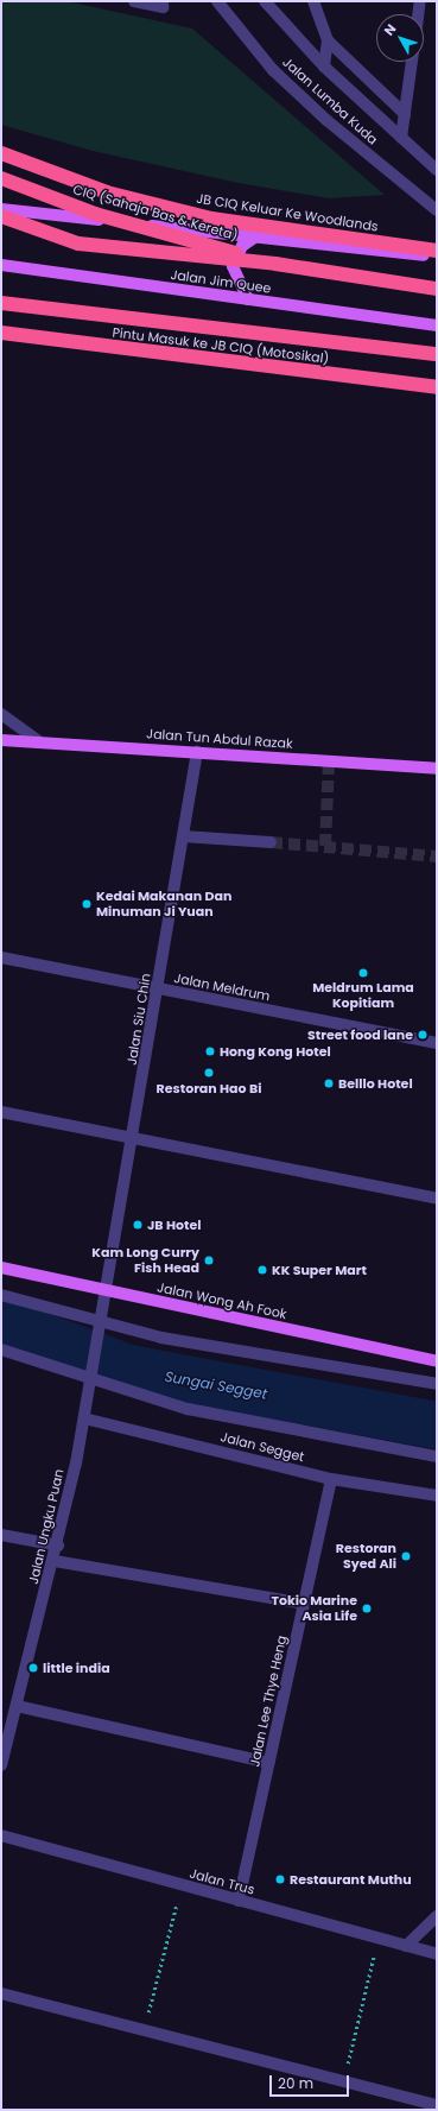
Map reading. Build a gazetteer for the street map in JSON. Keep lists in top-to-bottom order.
{
  "streets": {
    "highway": ["CIQ (Sahaja Bas & Kereta)", "JB CIQ Keluar Ke Woodlands", "Pintu Masuk ke JB CIQ (Motosikal)"],
    "main road": ["Jalan Jim Quee", "Jalan Tun Abdul Razak", "Jalan Wong Ah Fook"],
    "street": [
      "Jalan Lumba Kuda",
      "Jalan Meldrum",
      "Jalan Siu Chin",
      "Jalan Segget",
      "Jalan Ungku Puan",
      "Jalan Lee Thye Heng",
      "Jalan Trus"
    ]
  },
  "crossings": [
    ["Jalan Tun Abdul Razak", "Jalan Siu Chin"],
    ["Jalan Meldrum", "Jalan Siu Chin"],
    ["Jalan Siu Chin", "Jalan Wong Ah Fook"],
    ["Jalan Siu Chin", "Jalan Ungku Puan"],
    ["Jalan Wong Ah Fook", "Jalan Ungku Puan"],
    ["Jalan Segget", "Jalan Ungku Puan"],
    ["Jalan Segget", "Jalan Lee Thye Heng"],
    ["Jalan Lee Thye Heng", "Jalan Trus"]
  ],
  "water": ["Sungai Segget"],
  "places": [
    "Kedai Makanan Dan Minuman Ji Yuan",
    "Meldrum Lama Kopitiam",
    "Street food lane",
    "Hong Kong Hotel",
    "Restoran Hao Bi",
    "Belllo Hotel",
    "JB Hotel",
    "Kam Long Curry Fish Head",
    "KK Super Mart",
    "Restoran Syed Ali",
    "Tokio Marine Asia Life",
    "little india",
    "Restaurant Muthu"
  ],
  "scale_bar": "20 m",
  "north": "top left"
}
